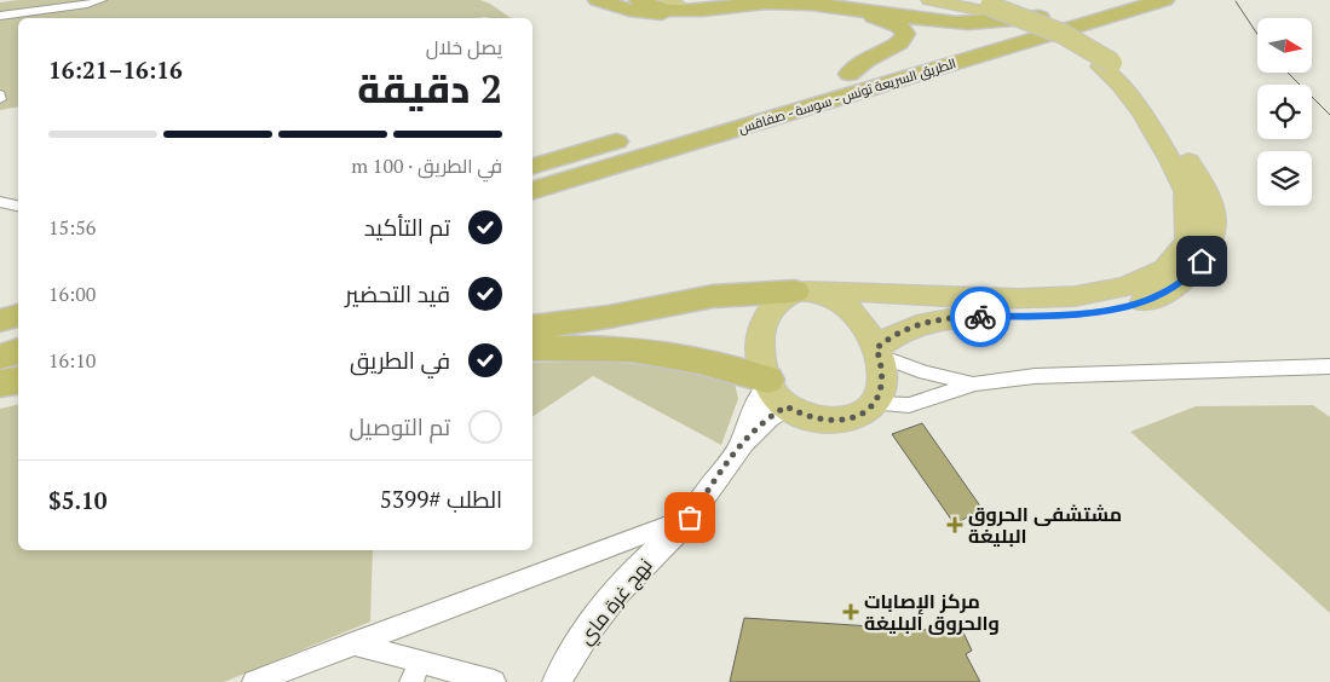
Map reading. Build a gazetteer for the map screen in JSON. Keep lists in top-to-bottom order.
{
  "streets": {
    "highway": ["الطريق السريعة تونس - سوسة - صفاقس"],
    "street": ["نهج غرة ماي"]
  },
  "places": {
    "health": ["مشتشفى الحروق البليغة", "مركز الإصابات والحروق البليغة"]
  },
  "north": "right",
  "page": {
    "heading": ["2 دقيقة", "يصل خلال", "16:16–16:21"],
    "panel": ["الطلب #5399", "$5.10"],
    "bar": "في الطريق · 100 m",
    "list": [
      ["تم التأكيد", "15:56"],
      ["قيد التحضير", "16:00"],
      ["في الطريق", "16:10"],
      "تم التوصيل"
    ]
  }
}
